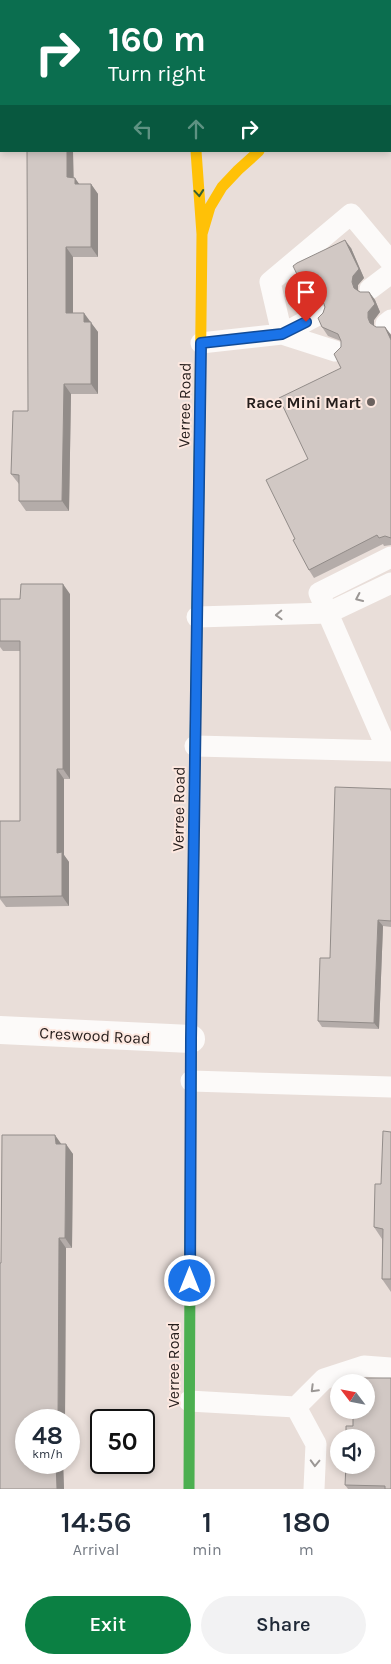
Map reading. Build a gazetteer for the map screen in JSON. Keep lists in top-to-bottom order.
{
  "streets": {
    "main road": ["Verree Road"],
    "street": ["Creswood Road"]
  },
  "crossings": [
    ["Verree Road", "Creswood Road"]
  ],
  "places": ["Race Mini Mart"],
  "north": "top left",
  "page": {
    "turn": ["160 m", "Turn right"],
    "speed": "48 km/h",
    "limit": "50",
    "eta": [
      "14:56",
      "Arrival",
      "1",
      "min",
      "180",
      "m"
    ],
    "buttons": ["Exit", "Share"]
  }
}
